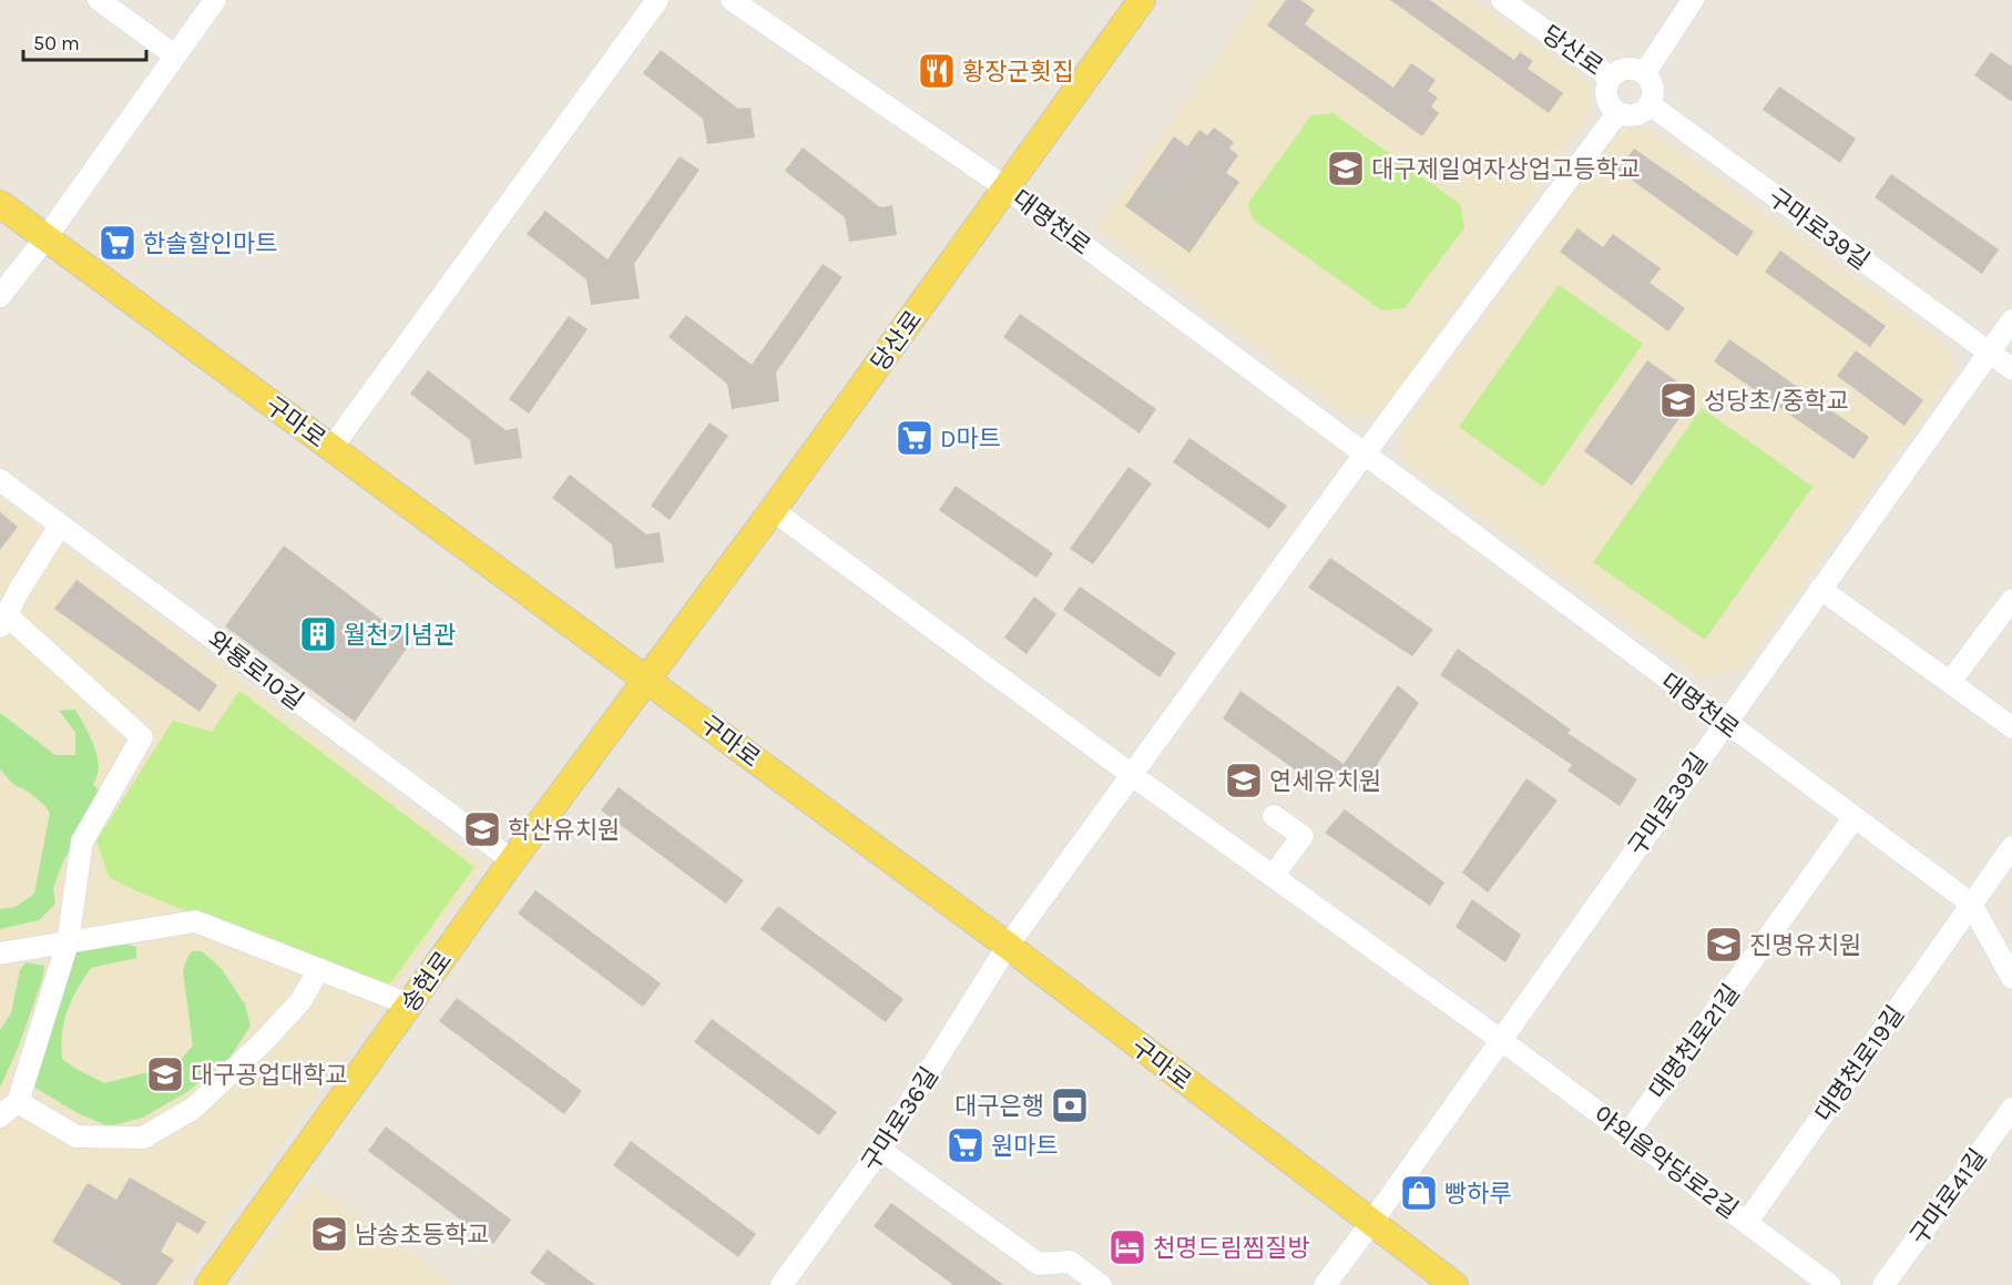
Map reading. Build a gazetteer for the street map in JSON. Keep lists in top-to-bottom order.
{
  "streets": {
    "main road": ["당산로", "구마로", "송현로"],
    "street": [
      "대명천로",
      "구마로39길",
      "와룡로10길",
      "대명천로21길",
      "대명천로19길",
      "구마로36길",
      "야외음악당로2길",
      "구마로41길"
    ]
  },
  "crossings": [
    ["당산로", "대명천로"],
    ["당산로", "구마로39길"],
    ["당산로", "구마로"],
    ["당산로", "송현로"],
    ["당산로", "야외음악당로2길"],
    ["대명천로", "구마로39길"],
    ["대명천로", "대명천로21길"],
    ["대명천로", "대명천로19길"],
    ["대명천로", "구마로36길"],
    ["구마로39길", "구마로"],
    ["구마로39길", "야외음악당로2길"],
    ["구마로", "송현로"],
    ["구마로", "구마로36길"],
    ["와룡로10길", "송현로"],
    ["대명천로21길", "야외음악당로2길"],
    ["대명천로19길", "야외음악당로2길"],
    ["구마로36길", "야외음악당로2길"]
  ],
  "places": {
    "restaurant": ["황장군횟집"],
    "school or university": [
      "대구제일여자상업고등학교",
      "성당초/중학교",
      "연세유치원",
      "학산유치원",
      "진명유치원",
      "대구공업대학교",
      "남송초등학교"
    ],
    "supermarket": ["한솔할인마트", "D마트", "원마트"],
    "building": ["월천기념관"],
    "bank": ["대구은행"],
    "shop": ["빵하루"],
    "hotel": ["천명드림찜질방"]
  },
  "scale_bar": "50 m"
}
